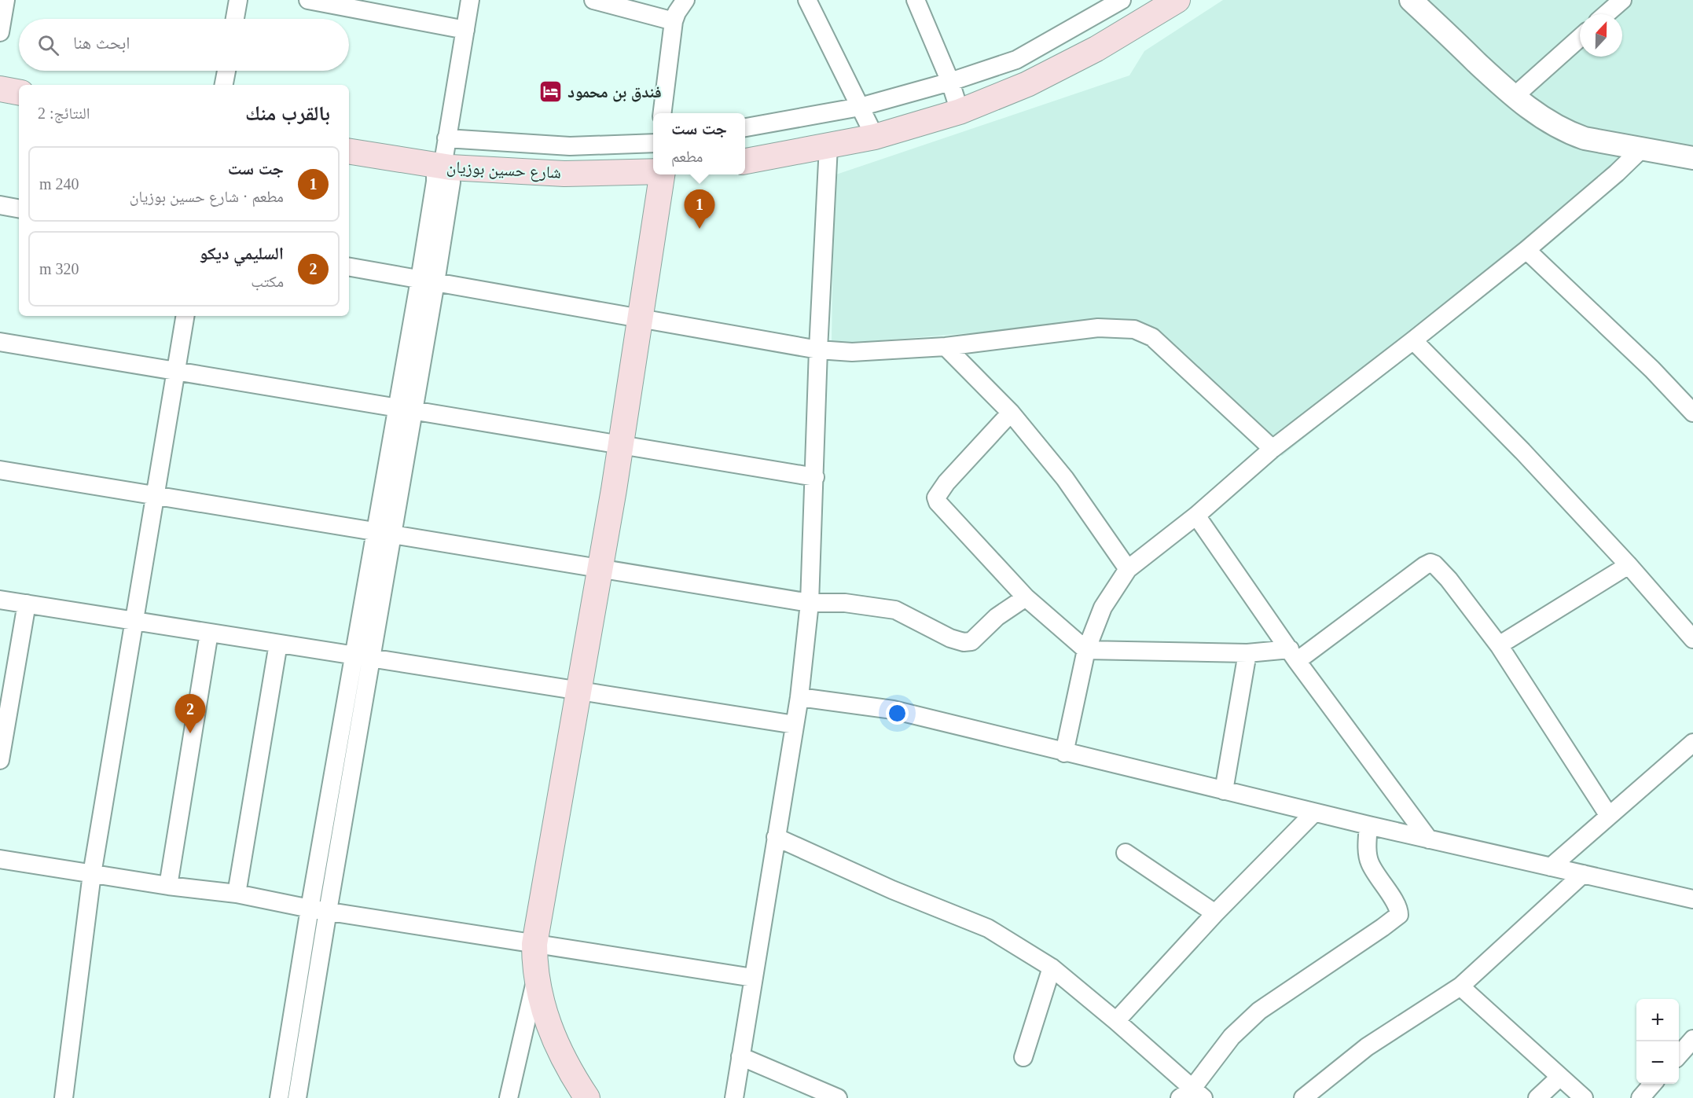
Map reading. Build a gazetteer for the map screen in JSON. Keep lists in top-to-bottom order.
{
  "streets": {
    "main road": ["شارع حسين بوزيان"]
  },
  "places": {
    "hotel": ["فندق بن محمود"]
  },
  "north": "top",
  "page": {
    "search": "ابحث هنا",
    "heading": ["بالقرب منك", "النتائج: 2"],
    "popup": ["جت ست", "مطعم"],
    "list": [
      {
        "mark": "1",
        "name": "جت ست",
        "note": "مطعم · شارع حسين بوزيان",
        "value": "240 m"
      },
      {
        "mark": "2",
        "name": "السليمي ديكو",
        "note": "مكتب",
        "value": "320 m"
      }
    ],
    "pins": ["1", "2"],
    "map_buttons": ["+", "−"]
  }
}
